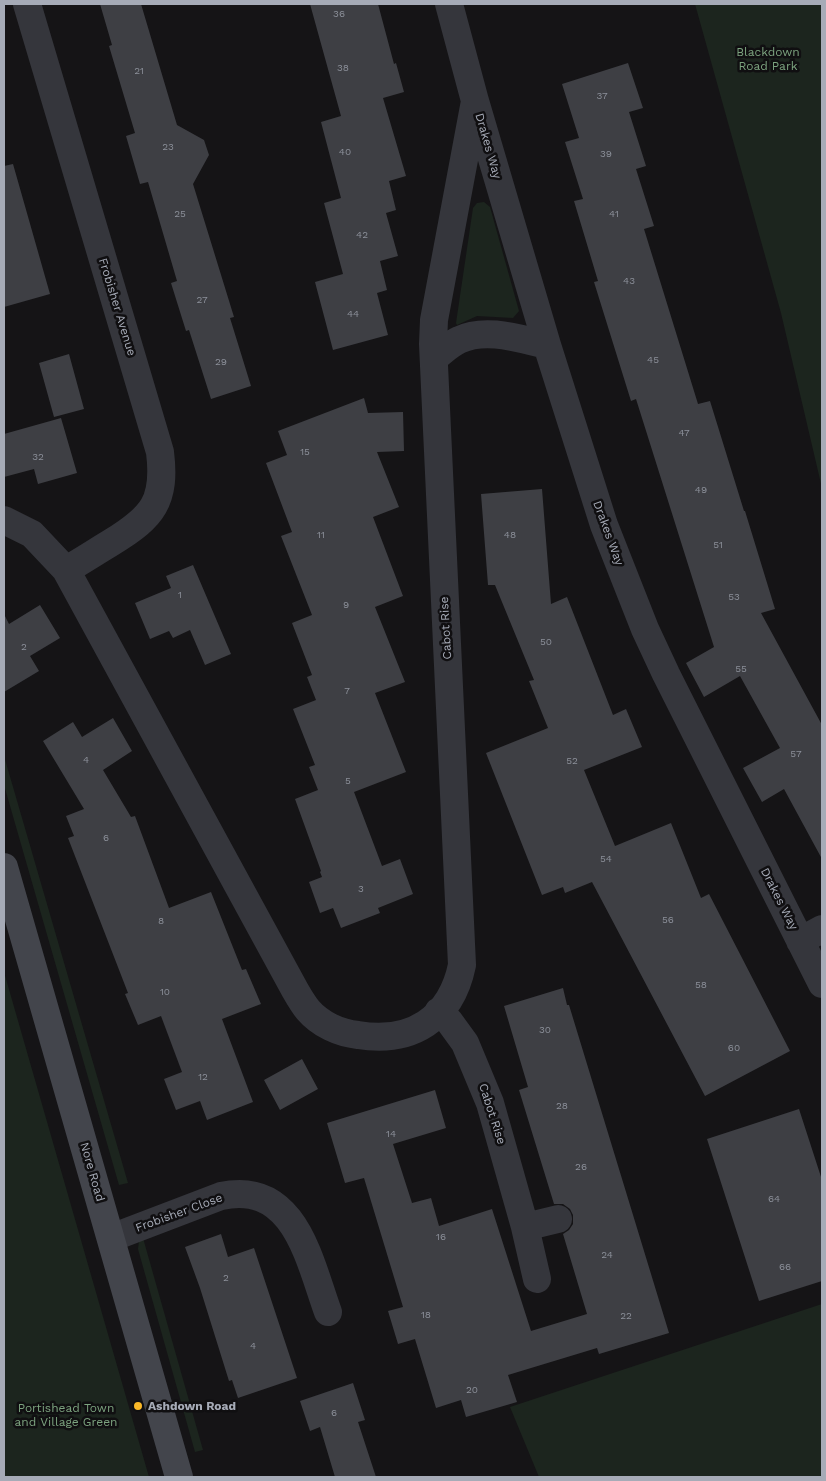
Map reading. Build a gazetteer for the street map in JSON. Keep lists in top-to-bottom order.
{
  "streets": {
    "street": [
      "Drakes Way",
      "Frobisher Avenue",
      "Cabot Rise",
      "Nore Road",
      "Frobisher Close"
    ]
  },
  "crossings": [
    ["Drakes Way", "Cabot Rise"],
    ["Frobisher Avenue", "Cabot Rise"],
    ["Nore Road", "Frobisher Close"]
  ],
  "parks": ["Blackdown Road Park", "Portishead Town and Village Green"],
  "places": ["Ashdown Road"],
  "house_numbers": [
    "36",
    "38",
    "21",
    "37",
    "23",
    "40",
    "39",
    "25",
    "41",
    "42",
    "43",
    "27",
    "44",
    "45",
    "29",
    "47",
    "15",
    "32",
    "49",
    "11",
    "48",
    "51",
    "1",
    "53",
    "9",
    "50",
    "2",
    "55",
    "7",
    "57",
    "4",
    "52",
    "5",
    "6",
    "54",
    "3",
    "56",
    "8",
    "58",
    "10",
    "30",
    "60",
    "12",
    "28",
    "14",
    "26",
    "64",
    "16",
    "24",
    "66",
    "2",
    "18",
    "22",
    "4",
    "20",
    "6"
  ]
}
